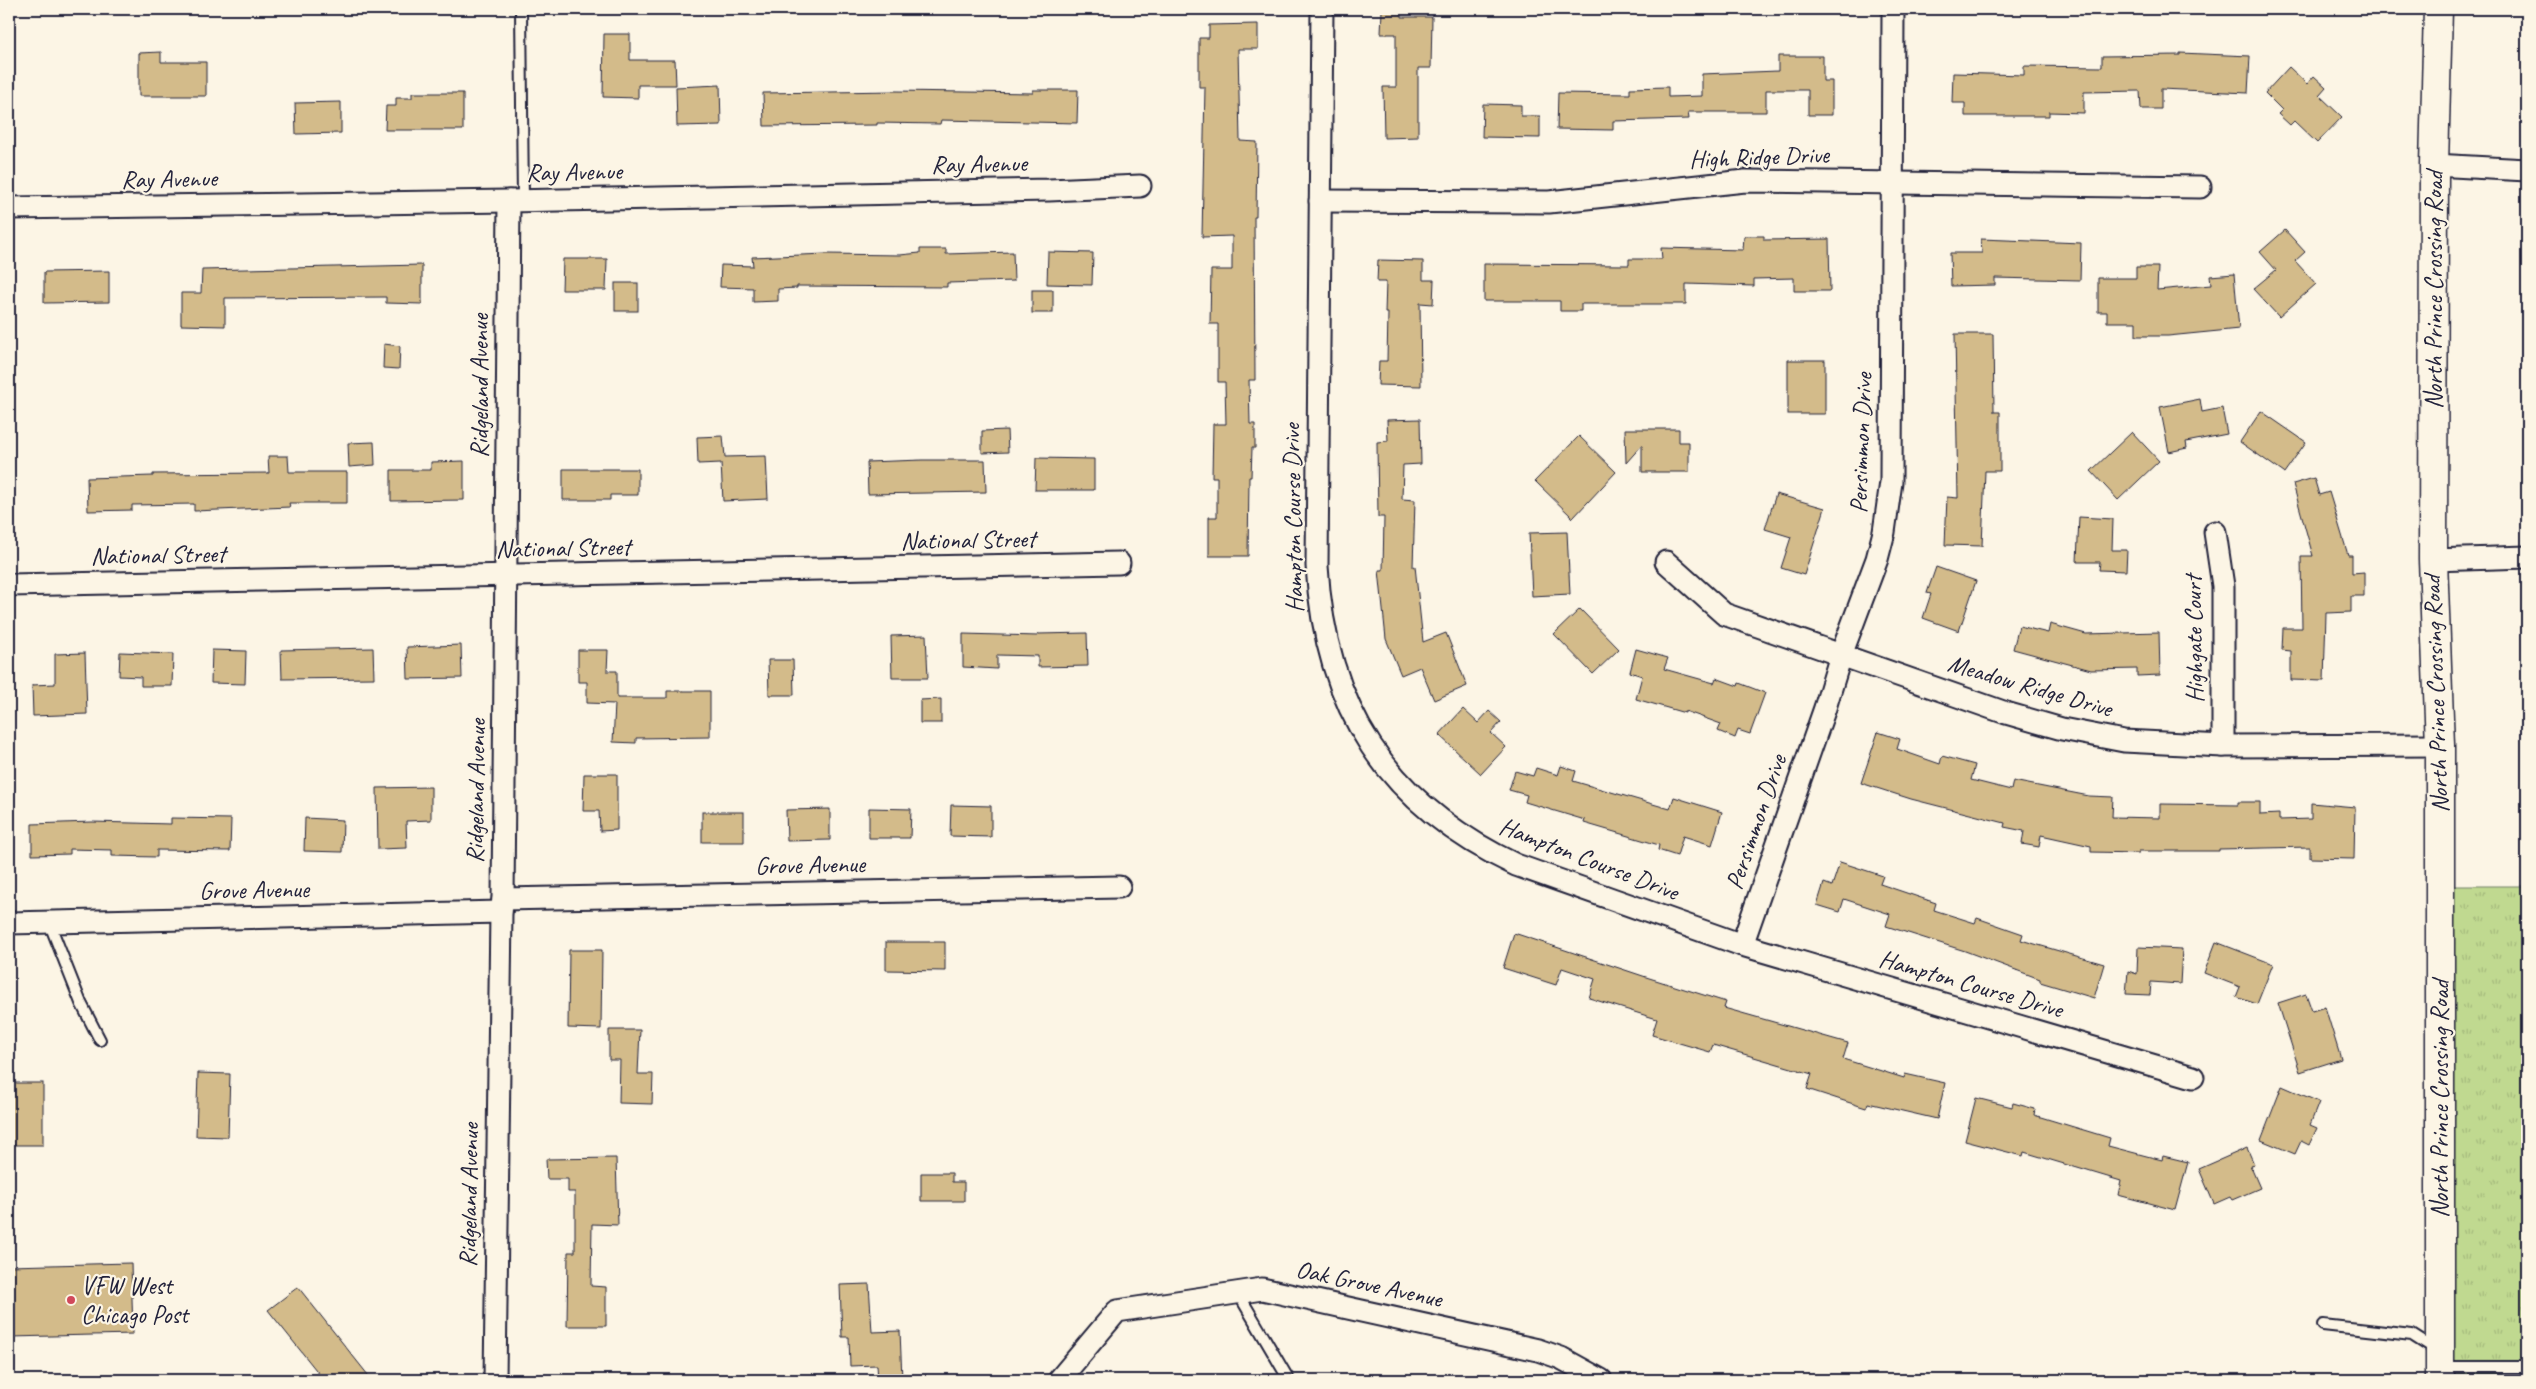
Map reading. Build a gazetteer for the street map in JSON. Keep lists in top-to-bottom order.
{
  "streets": {
    "street": [
      "High Ridge Drive",
      "Ray Avenue",
      "North Prince Crossing Road",
      "Ridgeland Avenue",
      "Persimmon Drive",
      "Hampton Course Drive",
      "National Street",
      "Highgate Court",
      "Meadow Ridge Drive",
      "Grove Avenue",
      "Oak Grove Avenue"
    ]
  },
  "crossings": [
    ["High Ridge Drive", "Persimmon Drive"],
    ["High Ridge Drive", "Hampton Course Drive"],
    ["Ray Avenue", "Ridgeland Avenue"],
    ["North Prince Crossing Road", "Meadow Ridge Drive"],
    ["Ridgeland Avenue", "National Street"],
    ["Ridgeland Avenue", "Grove Avenue"],
    ["Persimmon Drive", "Hampton Course Drive"],
    ["Persimmon Drive", "Meadow Ridge Drive"],
    ["Highgate Court", "Meadow Ridge Drive"]
  ],
  "places": ["VFW West Chicago Post"]
}
